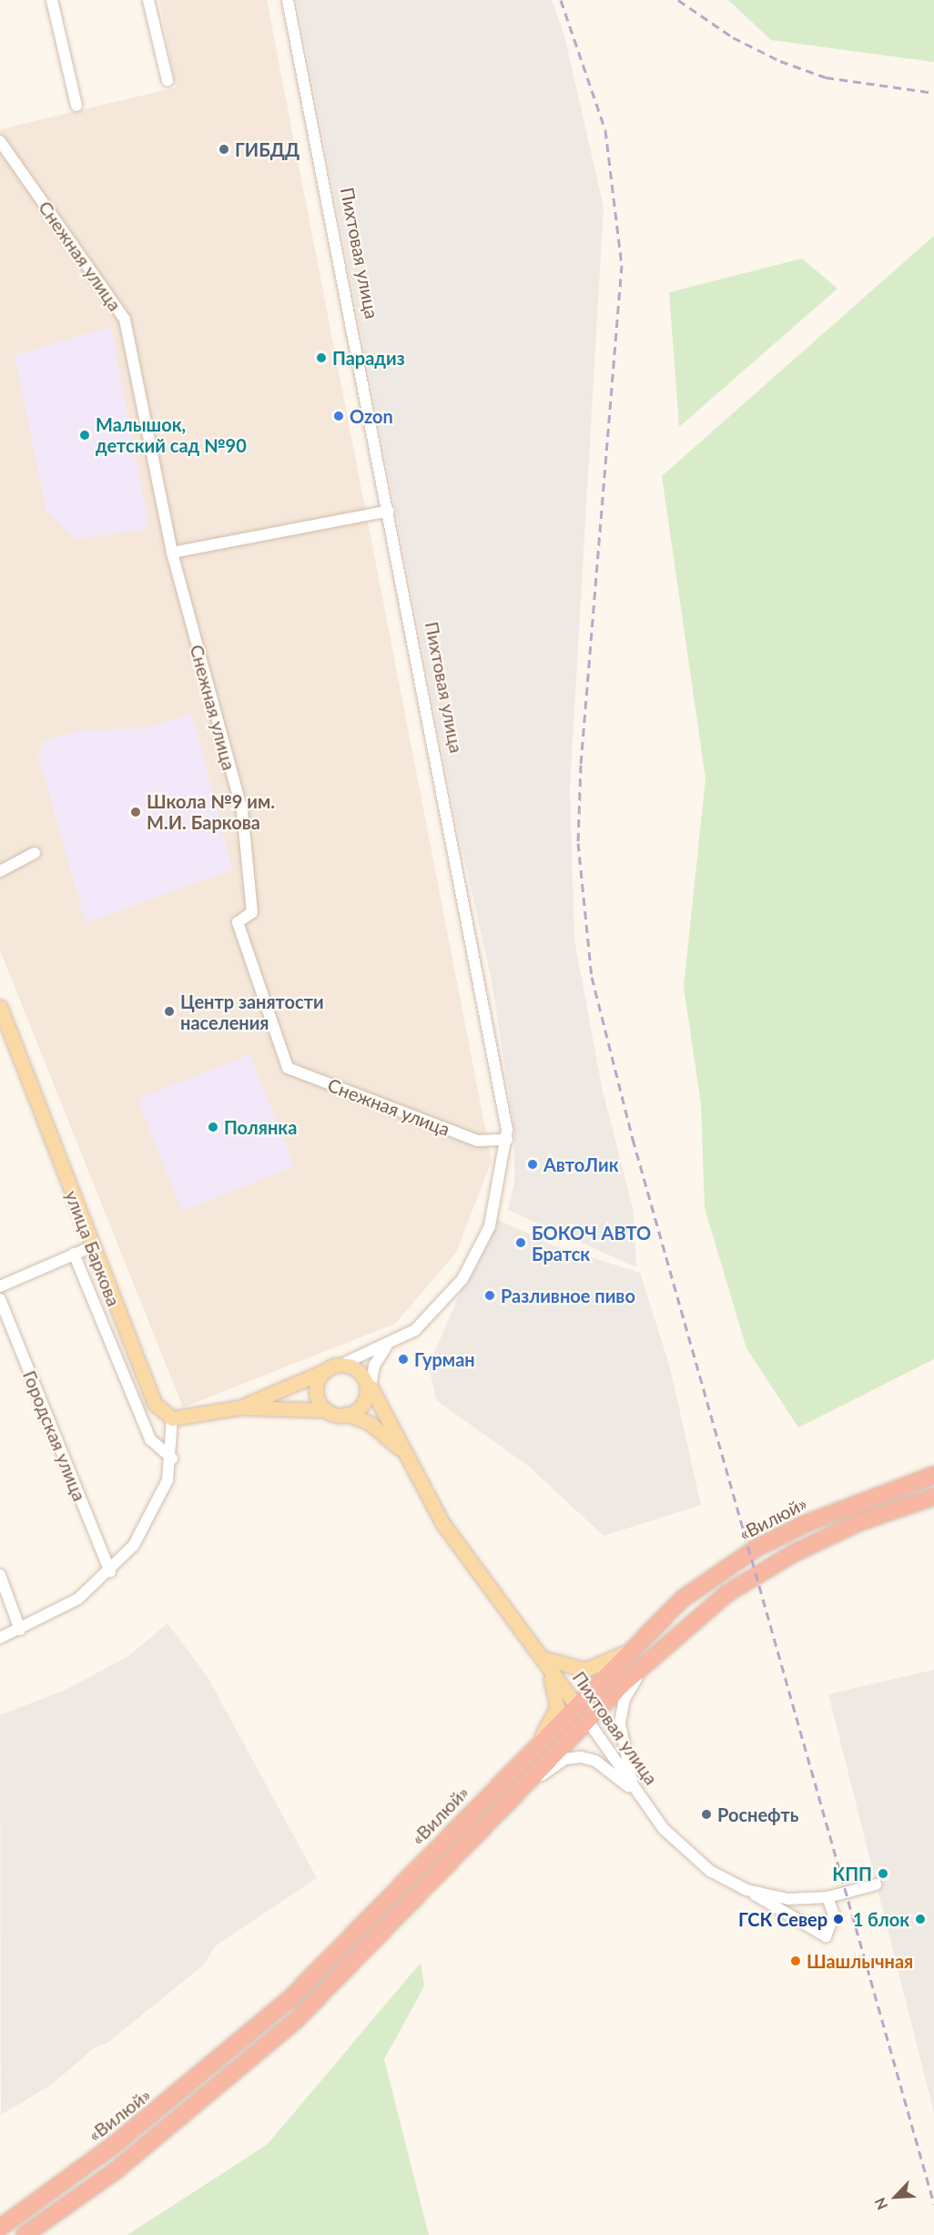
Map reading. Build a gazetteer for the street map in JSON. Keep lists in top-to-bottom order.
{
  "streets": {
    "highway": ["Пихтовая улица", "«Вилюй»"],
    "main road": ["улица Баркова"],
    "street": ["Снежная улица", "Городская улица"]
  },
  "crossings": [
    ["Пихтовая улица", "Снежная улица"],
    ["Пихтовая улица", "«Вилюй»"]
  ],
  "places": [
    "ГИБДД",
    "Парадиз",
    "Ozon",
    "Малышок, детский сад №90",
    "Школа №9 им. М.И. Баркова",
    "Центр занятости населения",
    "Полянка",
    "АвтоЛик",
    "БОКОЧ АВТО Братск",
    "Разливное пиво",
    "Гурман",
    "Роснефть",
    "КПП",
    "ГСК Север",
    "1 блок",
    "Шашлычная"
  ],
  "north": "bottom left"
}
